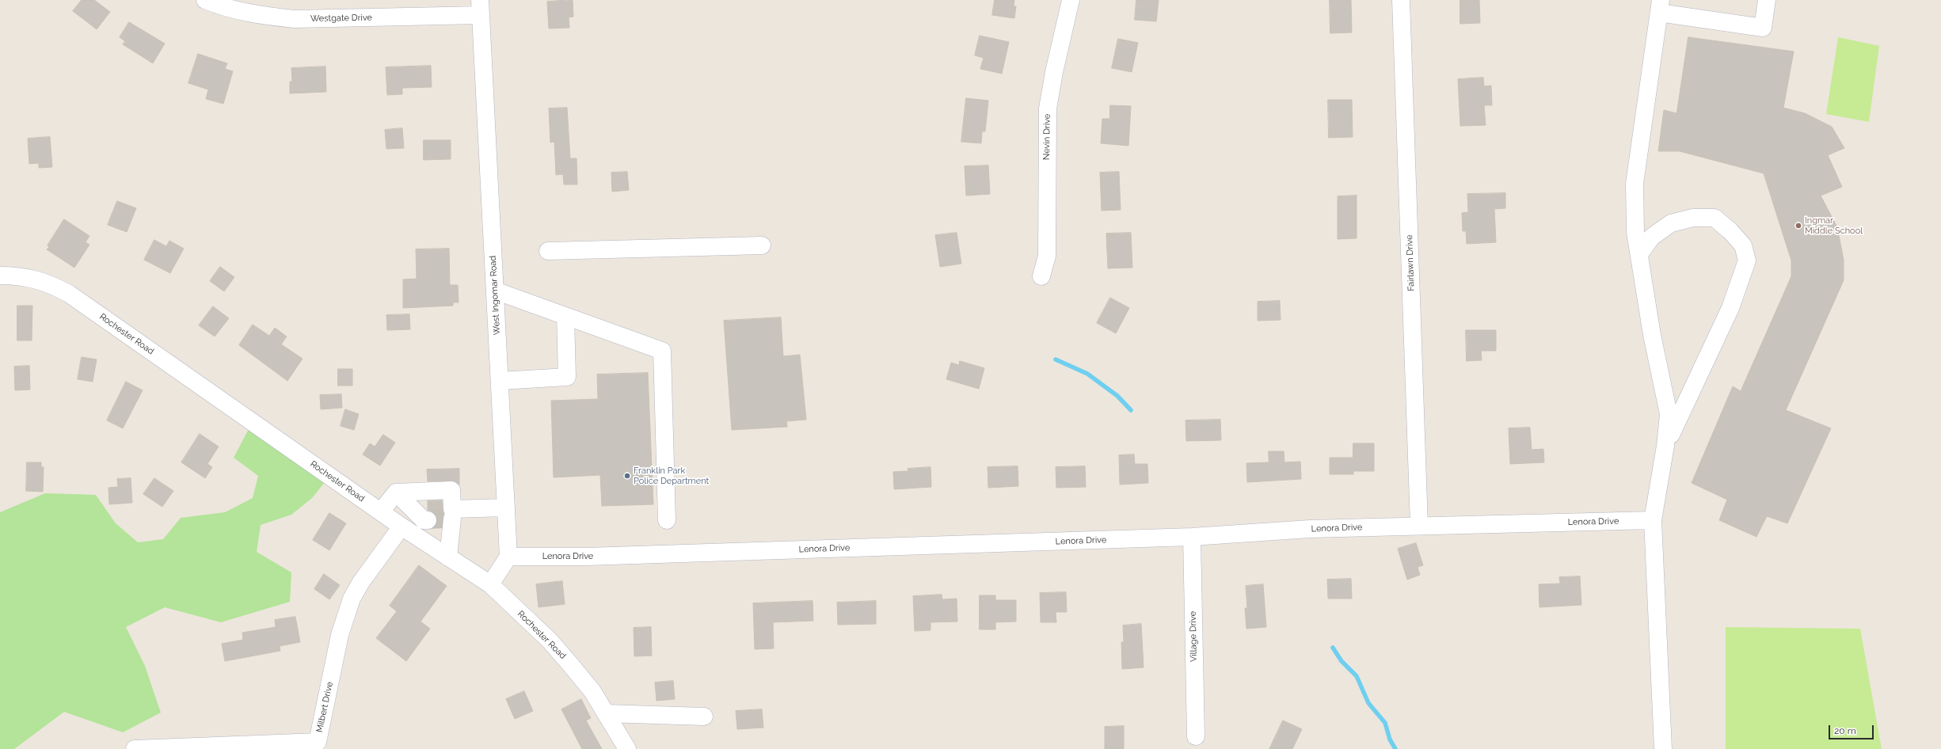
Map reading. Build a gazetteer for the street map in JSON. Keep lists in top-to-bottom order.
{
  "streets": {
    "street": [
      "Westgate Drive",
      "Nevin Drive",
      "Fairlawn Drive",
      "West Ingomar Road",
      "Rochester Road",
      "Lenora Drive",
      "Village Drive",
      "Milbert Drive"
    ]
  },
  "crossings": [
    ["Westgate Drive", "West Ingomar Road"],
    ["Fairlawn Drive", "Lenora Drive"],
    ["West Ingomar Road", "Lenora Drive"],
    ["Rochester Road", "Milbert Drive"],
    ["Lenora Drive", "Village Drive"]
  ],
  "places": ["Ingmar Middle School", "Franklin Park Police Department"],
  "scale_bar": "20 m"
}
